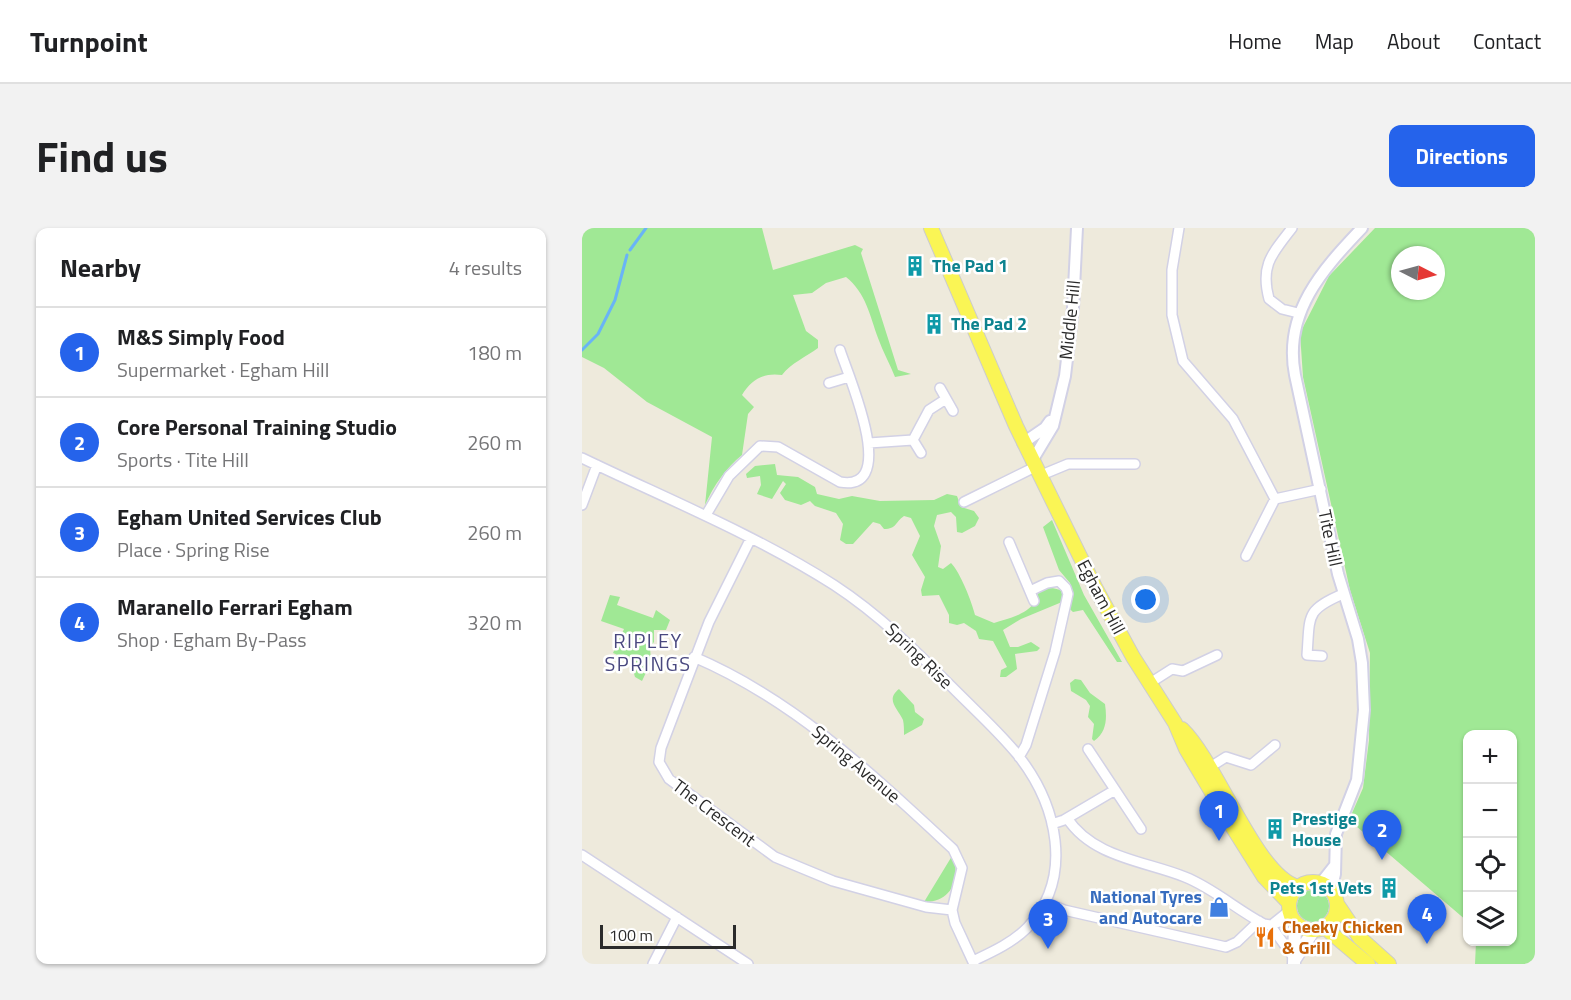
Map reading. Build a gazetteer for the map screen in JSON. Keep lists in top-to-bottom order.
{
  "streets": {
    "main road": ["Egham Hill"],
    "street": [
      "Middle Hill",
      "Tite Hill",
      "Spring Rise",
      "Spring Avenue",
      "The Crescent"
    ]
  },
  "crossings": [
    ["Middle Hill", "Egham Hill"],
    ["Tite Hill", "Egham Hill"],
    ["Spring Rise", "The Crescent"],
    ["Spring Avenue", "The Crescent"]
  ],
  "districts": ["RIPLEY SPRINGS"],
  "places": {
    "building": [
      "The Pad 1",
      "The Pad 2",
      "Prestige House",
      "Pets 1st Vets"
    ],
    "shop": ["National Tyres and Autocare"],
    "restaurant": ["Cheeky Chicken & Grill"]
  },
  "scale_bar": "100 m",
  "north": "right",
  "page": {
    "header": "Turnpoint",
    "nav": [
      "Home",
      "Map",
      "About",
      "Contact"
    ],
    "title": "Find us",
    "buttons": "Directions",
    "heading": ["Nearby", "4 results"],
    "list": [
      {
        "mark": "1",
        "name": "M&S Simply Food",
        "note": "Supermarket · Egham Hill",
        "value": "180 m"
      },
      {
        "mark": "2",
        "name": "Core Personal Training Studio",
        "note": "Sports · Tite Hill",
        "value": "260 m"
      },
      {
        "mark": "3",
        "name": "Egham United Services Club",
        "note": "Place · Spring Rise",
        "value": "260 m"
      },
      {
        "mark": "4",
        "name": "Maranello Ferrari Egham",
        "note": "Shop · Egham By-Pass",
        "value": "320 m"
      }
    ],
    "map_buttons": ["+", "−"],
    "pins": [
      "1",
      "2",
      "4",
      "3"
    ],
    "scale": "100 m"
  }
}
